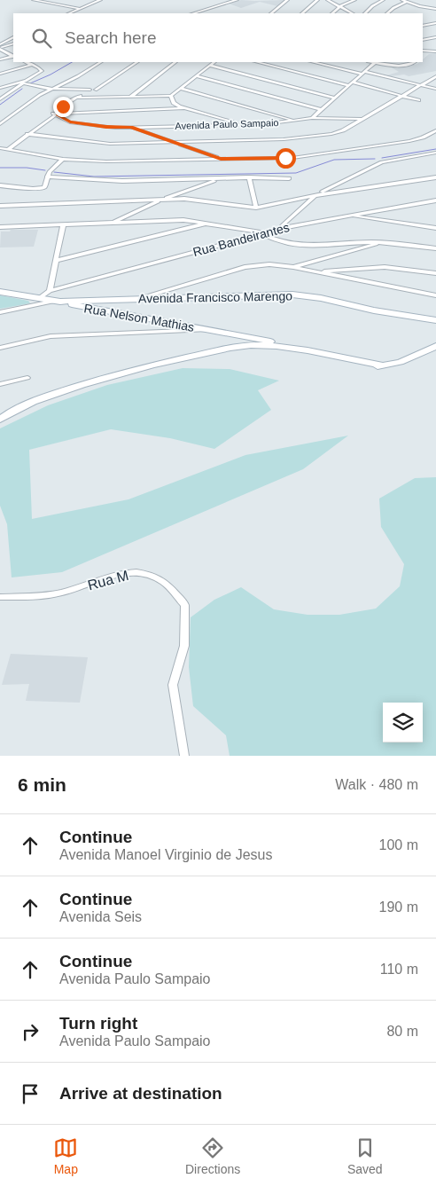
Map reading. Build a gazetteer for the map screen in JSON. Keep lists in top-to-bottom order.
{
  "streets": {
    "main road": ["Avenida Francisco Marengo", "Rua Nelson Mathias"],
    "street": ["Avenida Paulo Sampaio", "Rua Bandeirantes", "Rua M"]
  },
  "crossings": [
    ["Avenida Francisco Marengo", "Rua Nelson Mathias"]
  ],
  "page": {
    "search": "Search here",
    "heading": ["6 min", "Walk · 480 m"],
    "list": [
      ["Continue", "Avenida Manoel Virginio de Jesus", "100 m"],
      ["Continue", "Avenida Seis", "190 m"],
      ["Continue", "Avenida Paulo Sampaio", "110 m"],
      ["Turn right", "Avenida Paulo Sampaio", "80 m"],
      "Arrive at destination"
    ],
    "nav": ["Map", "Directions", "Saved"]
  }
}
